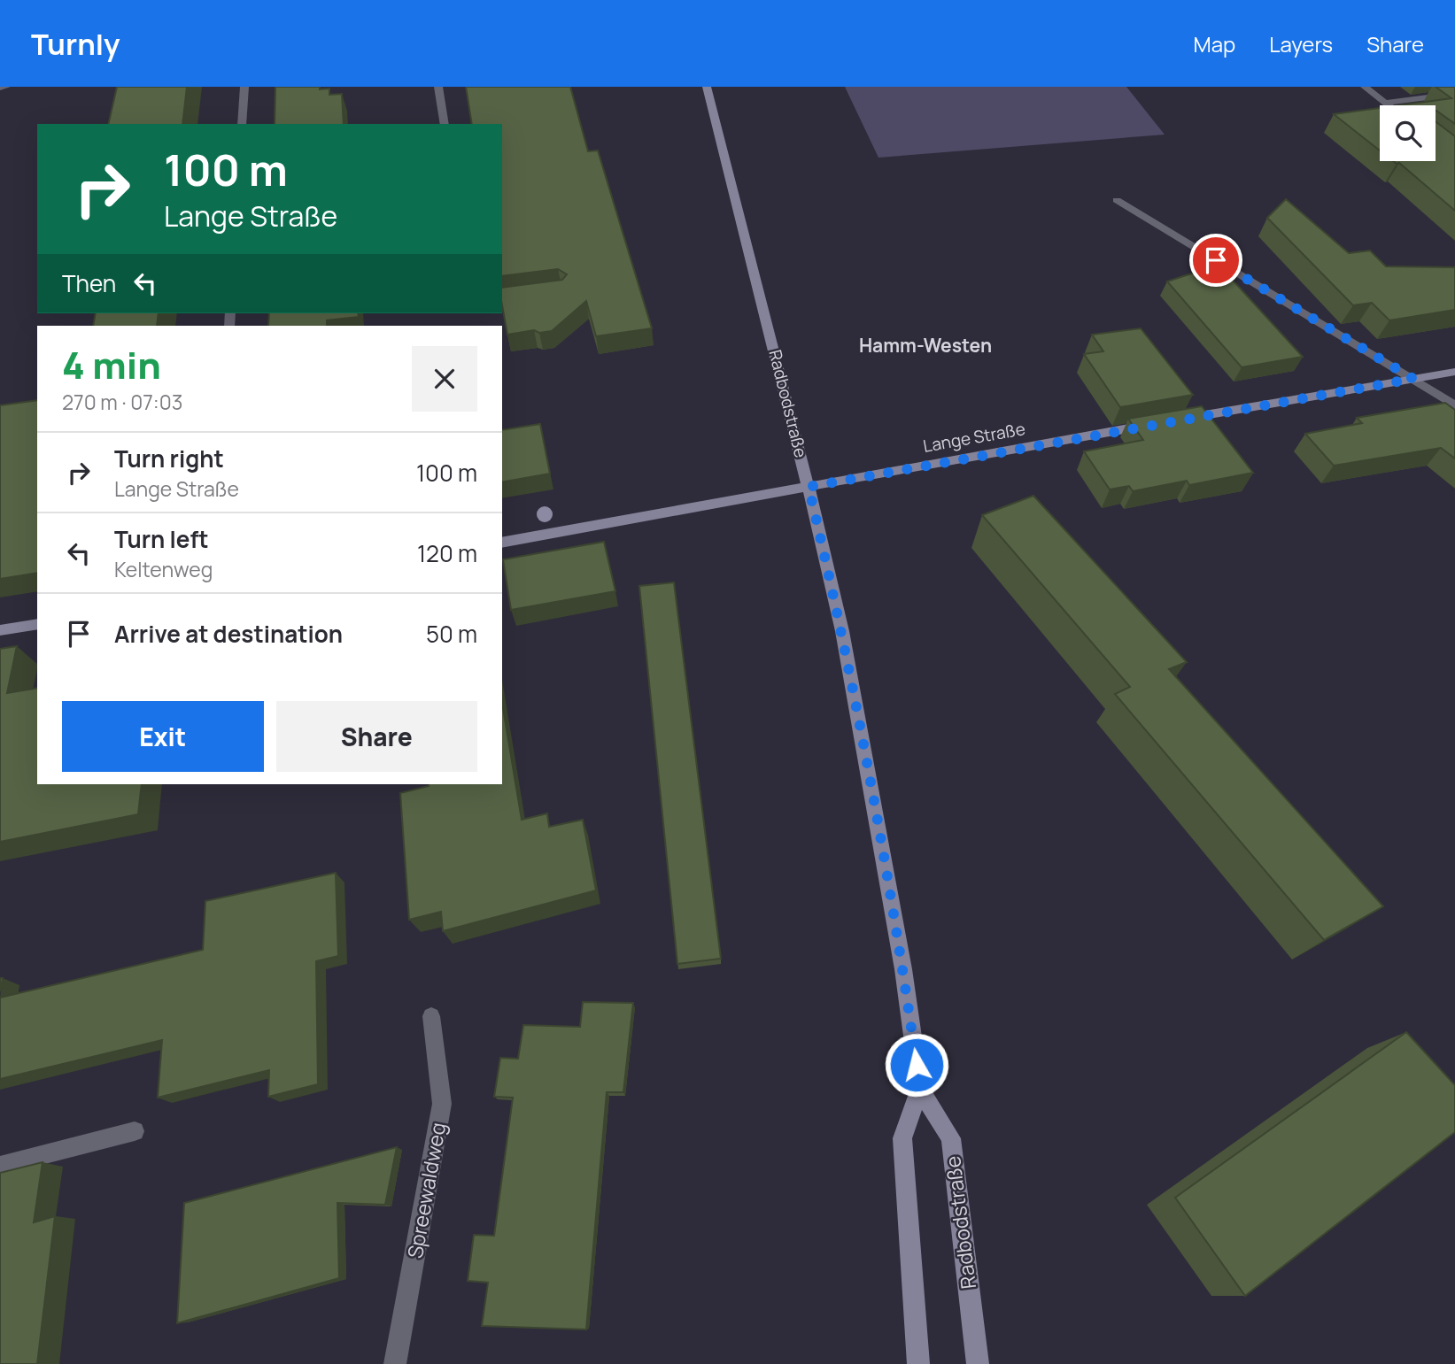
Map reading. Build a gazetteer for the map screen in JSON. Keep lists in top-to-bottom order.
{
  "streets": {
    "main road": ["Radbodstraße", "Lange Straße"],
    "street": ["Spreewaldweg"]
  },
  "crossings": [
    ["Radbodstraße", "Lange Straße"]
  ],
  "districts": ["Hamm-Westen"],
  "page": {
    "header": "Turnly",
    "nav": ["Map", "Layers", "Share"],
    "turn": ["100 m", "Lange Straße"],
    "then": "Then",
    "heading": ["4 min", "270 m · 07:03"],
    "list": [
      {
        "name": "Turn right",
        "note": "Lange Straße",
        "value": "100 m"
      },
      {
        "name": "Turn left",
        "note": "Keltenweg",
        "value": "120 m"
      },
      {
        "name": "Arrive at destination",
        "value": "50 m"
      }
    ],
    "buttons": ["Exit", "Share"]
  }
}
